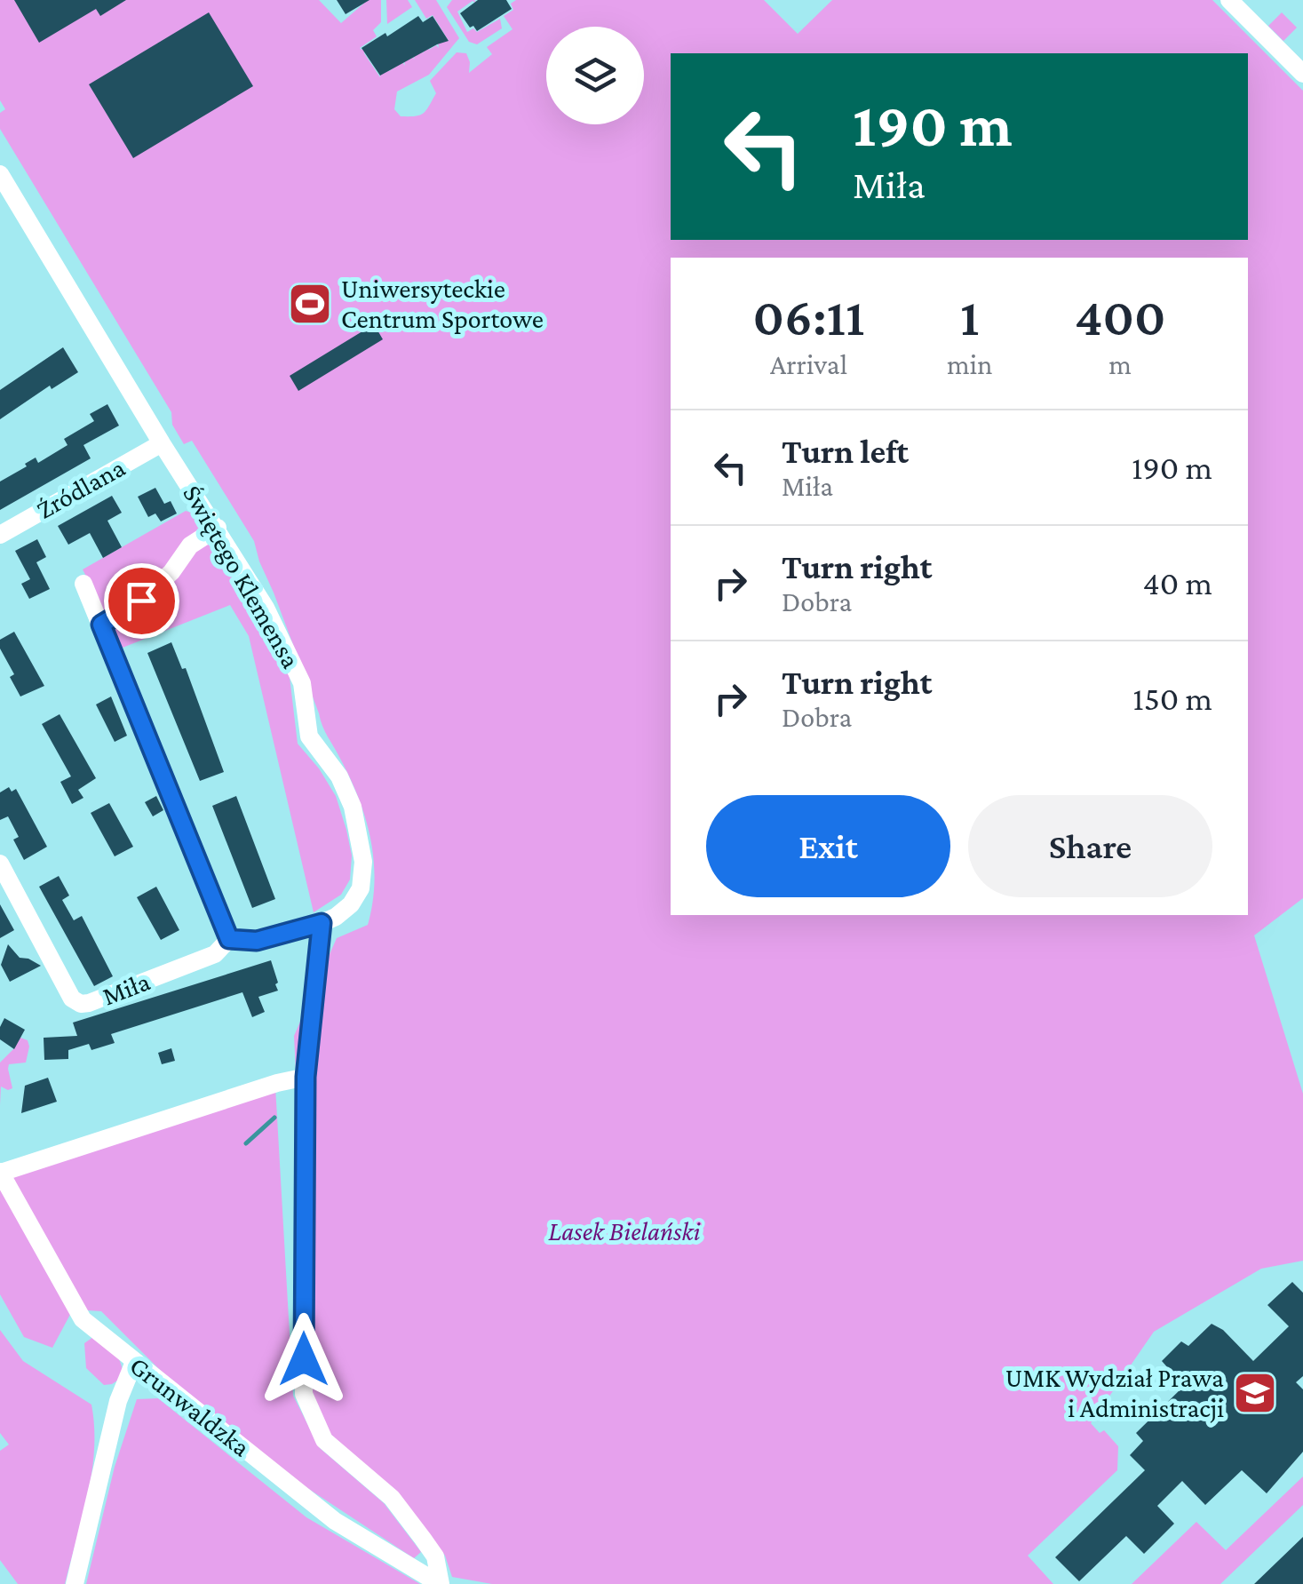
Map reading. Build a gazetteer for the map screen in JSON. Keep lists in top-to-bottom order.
{
  "streets": {
    "street": [
      "Źródlana",
      "Świętego Klemensa",
      "Miła",
      "Grunwaldzka"
    ]
  },
  "crossings": [
    ["Źródlana", "Świętego Klemensa"]
  ],
  "parks": ["Lasek Bielański"],
  "places": {
    "sports": ["Uniwersyteckie Centrum Sportowe"],
    "school or university": ["UMK Wydział Prawa i Administracji"]
  },
  "page": {
    "turn": ["190 m", "Miła"],
    "eta": [
      "06:11",
      "Arrival",
      "1",
      "min",
      "400",
      "m"
    ],
    "list": [
      {
        "name": "Turn left",
        "note": "Miła",
        "value": "190 m"
      },
      {
        "name": "Turn right",
        "note": "Dobra",
        "value": "40 m"
      },
      {
        "name": "Turn right",
        "note": "Dobra",
        "value": "150 m"
      }
    ],
    "buttons": ["Exit", "Share"]
  }
}
